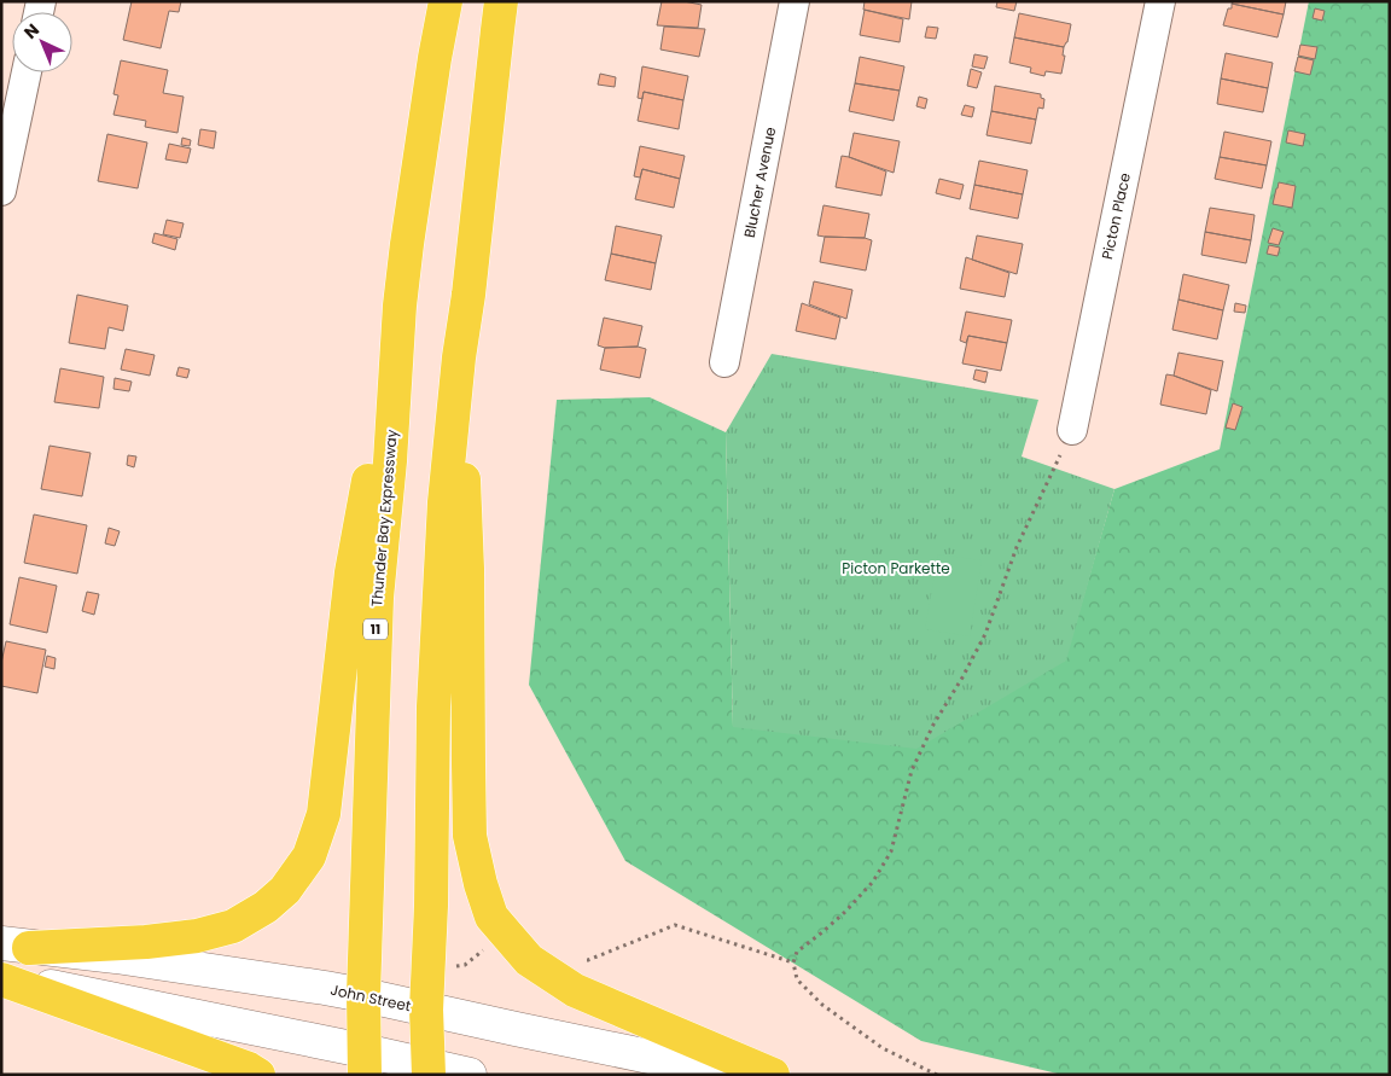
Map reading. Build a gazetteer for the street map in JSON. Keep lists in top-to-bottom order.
{
  "streets": {
    "highway": ["Thunder Bay Expressway", "11"],
    "main road": ["John Street"],
    "street": ["Blucher Avenue", "Picton Place"]
  },
  "crossings": [
    ["Thunder Bay Expressway", "John Street"]
  ],
  "parks": ["Picton Parkette"],
  "north": "top left"
}
